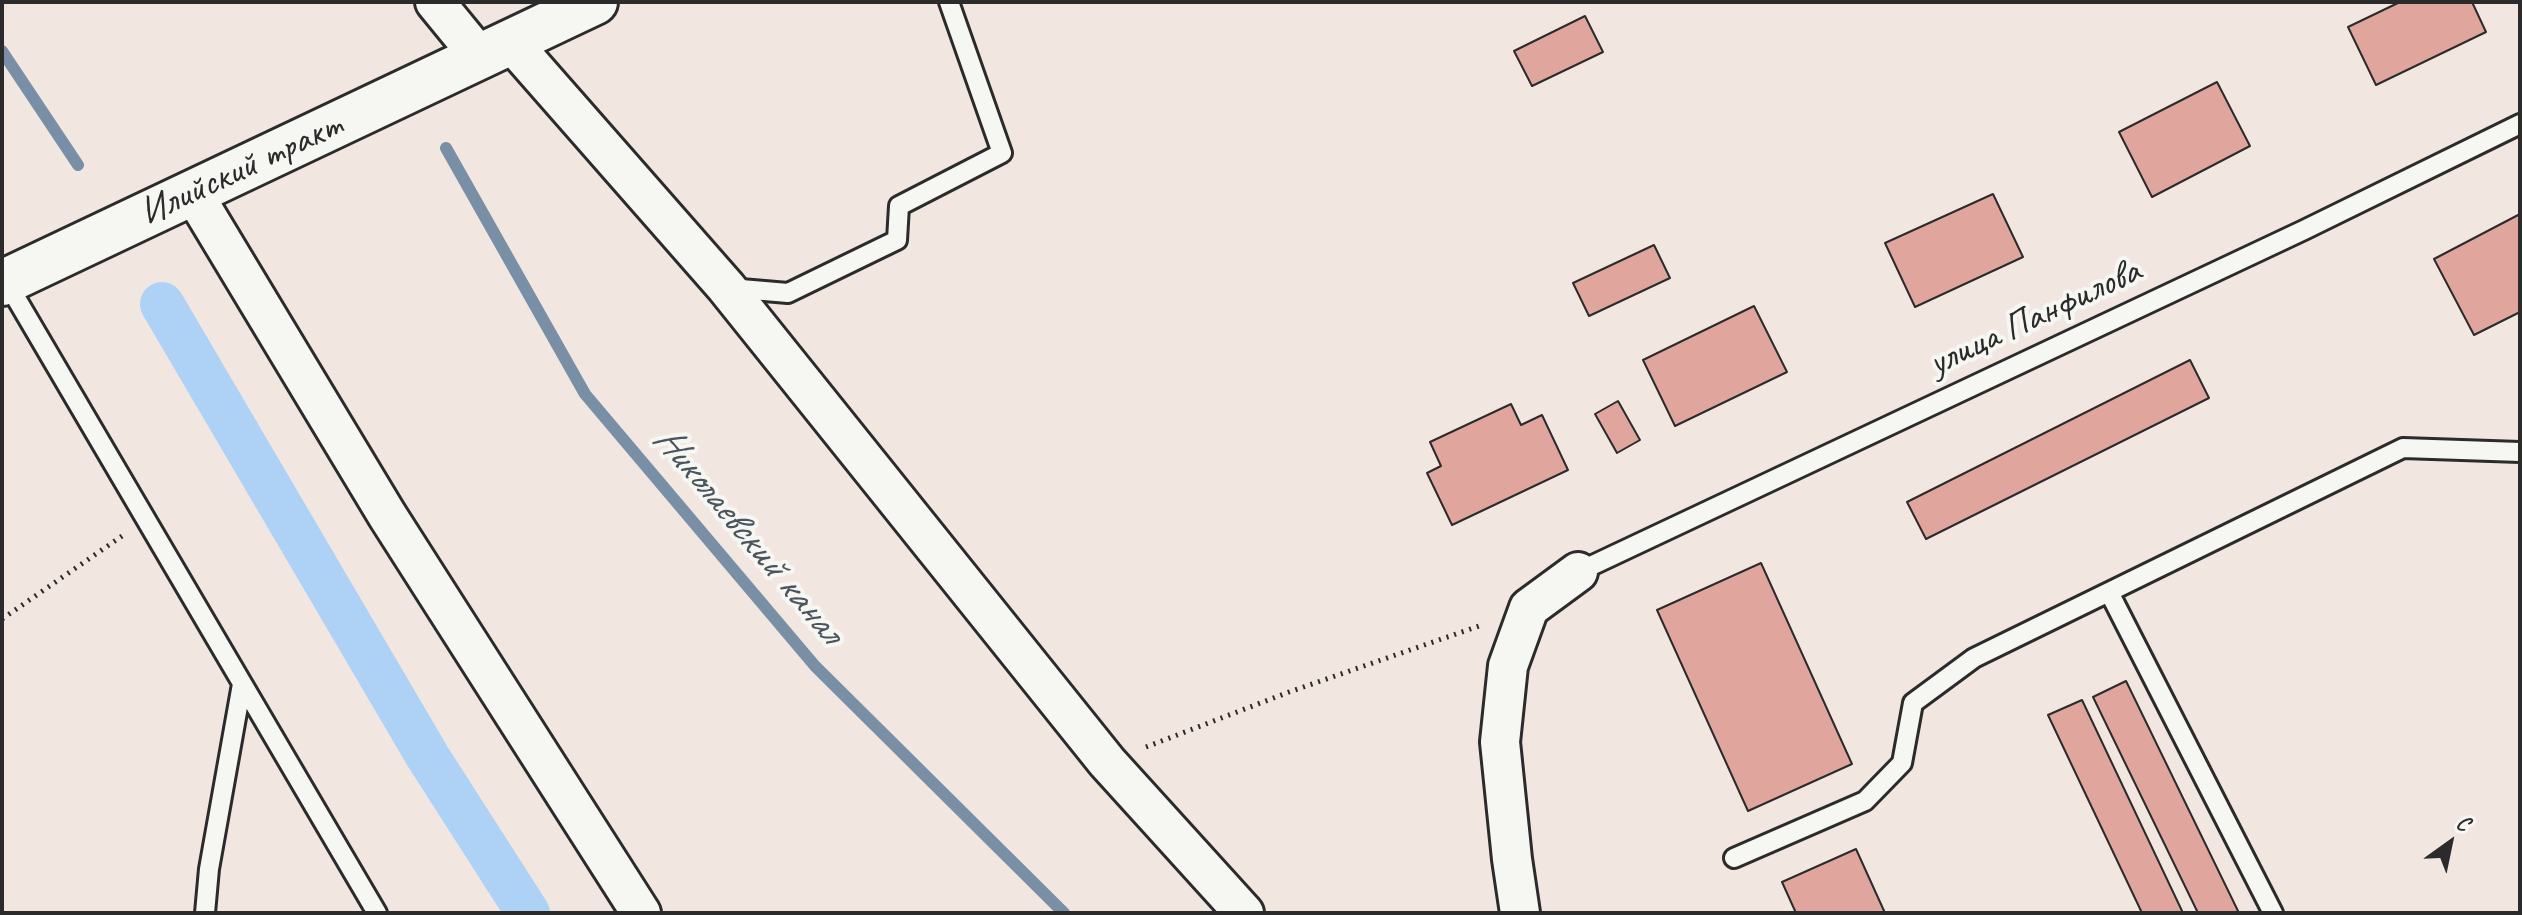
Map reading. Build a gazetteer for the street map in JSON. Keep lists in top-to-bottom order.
{
  "streets": {
    "main road": ["Илийский тракт"],
    "lane": ["улица Панфилова"]
  },
  "water": ["Николаевский канал"],
  "north": "top right"
}
